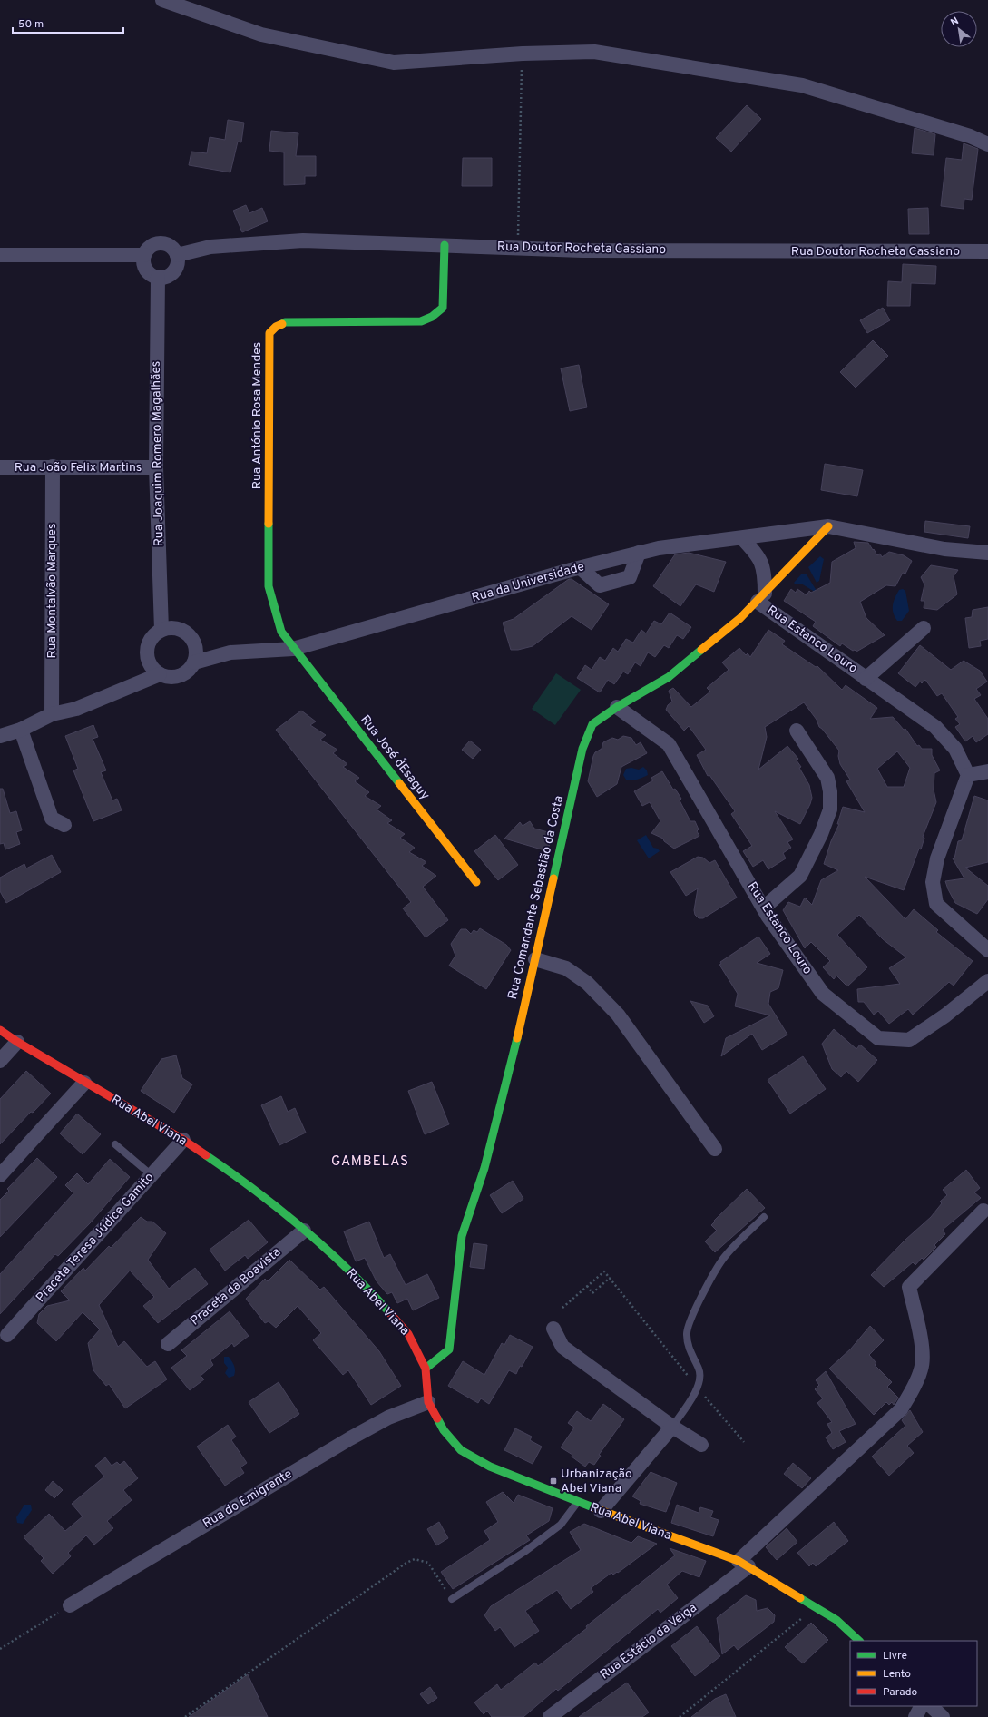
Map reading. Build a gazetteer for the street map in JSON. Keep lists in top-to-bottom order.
{
  "streets": {
    "street": [
      "Rua Doutor Rocheta Cassiano",
      "Rua António Rosa Mendes",
      "Rua Joaquim Romero Magalhães",
      "Rua João Felix Martins",
      "Rua da Universidade",
      "Rua Montalvão Marques",
      "Rua Estanco Louro",
      "Rua José d´Esaguy",
      "Rua Comandante Sebastião da Costa",
      "Rua Abel Viana",
      "Praceta Teresa Júdice Gamito",
      "Praceta da Boavista",
      "Rua do Emigrante",
      "Rua Estácio da Veiga"
    ]
  },
  "crossings": [
    ["Rua Doutor Rocheta Cassiano", "Rua António Rosa Mendes"],
    ["Rua Doutor Rocheta Cassiano", "Rua Joaquim Romero Magalhães"],
    ["Rua António Rosa Mendes", "Rua da Universidade"],
    ["Rua António Rosa Mendes", "Rua José d´Esaguy"],
    ["Rua Joaquim Romero Magalhães", "Rua João Felix Martins"],
    ["Rua Joaquim Romero Magalhães", "Rua da Universidade"],
    ["Rua João Felix Martins", "Rua Montalvão Marques"],
    ["Rua da Universidade", "Rua José d´Esaguy"],
    ["Rua da Universidade", "Rua Comandante Sebastião da Costa"],
    ["Rua Estanco Louro", "Rua Comandante Sebastião da Costa"],
    ["Rua Comandante Sebastião da Costa", "Rua Abel Viana"],
    ["Rua Abel Viana", "Praceta Teresa Júdice Gamito"],
    ["Rua Abel Viana", "Praceta da Boavista"],
    ["Rua Abel Viana", "Rua do Emigrante"],
    ["Rua Abel Viana", "Rua Estácio da Veiga"]
  ],
  "districts": ["GAMBELAS"],
  "places": {
    "transit": ["Urbanização Abel Viana"]
  },
  "legend": ["Livre", "Lento", "Parado"],
  "scale_bar": "50 m",
  "north": "top left"
}
